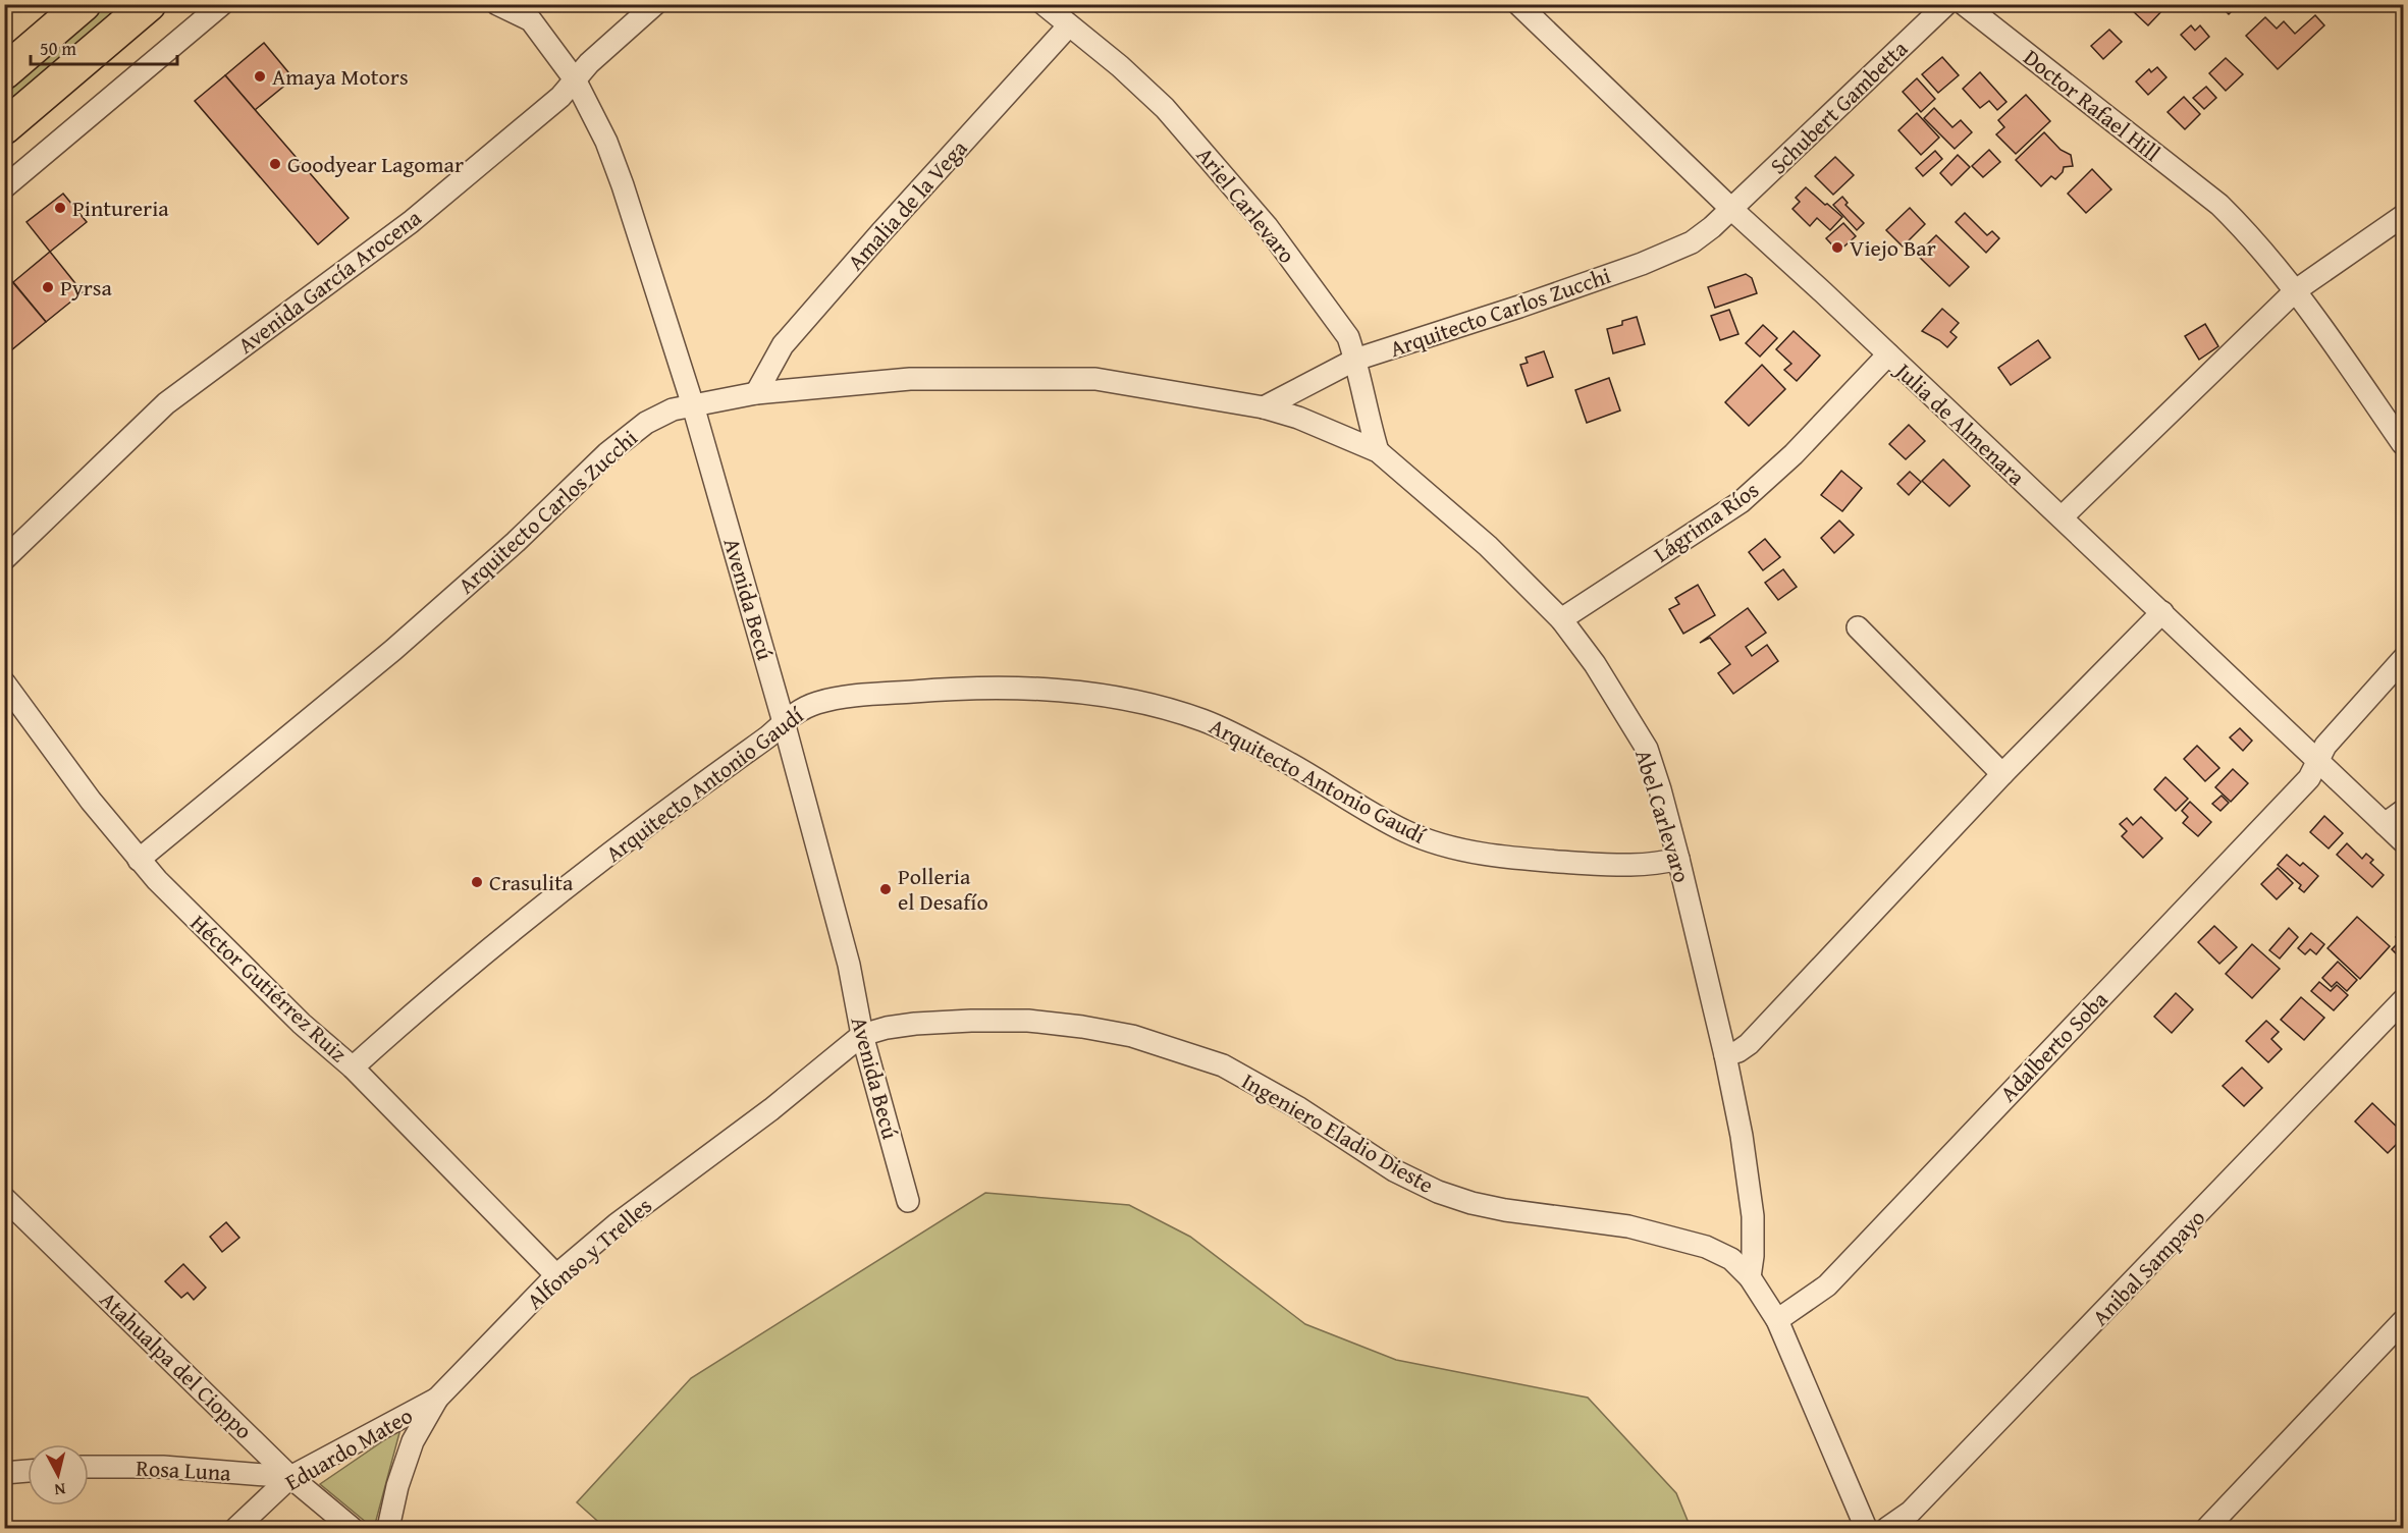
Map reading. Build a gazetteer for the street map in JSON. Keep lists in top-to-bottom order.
{
  "streets": {
    "street": [
      "Doctor Rafael Hill",
      "Schubert Gambetta",
      "Amalia de la Vega",
      "Ariel Carlevaro",
      "Avenida García Arocena",
      "Arquitecto Carlos Zucchi",
      "Julia de Almenara",
      "Lágrima Ríos",
      "Avenida Becú",
      "Arquitecto Antonio Gaudí",
      "Abel Carlevaro",
      "Héctor Gutiérrez Ruiz",
      "Adalberto Soba",
      "Ingeniero Eladio Dieste",
      "Alfonso y Trelles",
      "Anibal Sampayo",
      "Atahualpa del Cioppo",
      "Eduardo Mateo",
      "Rosa Luna"
    ]
  },
  "crossings": [
    ["Schubert Gambetta", "Arquitecto Carlos Zucchi"],
    ["Schubert Gambetta", "Julia de Almenara"],
    ["Amalia de la Vega", "Ariel Carlevaro"],
    ["Amalia de la Vega", "Arquitecto Carlos Zucchi"],
    ["Ariel Carlevaro", "Arquitecto Carlos Zucchi"],
    ["Ariel Carlevaro", "Abel Carlevaro"],
    ["Avenida García Arocena", "Avenida Becú"],
    ["Arquitecto Carlos Zucchi", "Julia de Almenara"],
    ["Arquitecto Carlos Zucchi", "Avenida Becú"],
    ["Arquitecto Carlos Zucchi", "Abel Carlevaro"],
    ["Arquitecto Carlos Zucchi", "Héctor Gutiérrez Ruiz"],
    ["Julia de Almenara", "Lágrima Ríos"],
    ["Julia de Almenara", "Adalberto Soba"],
    ["Lágrima Ríos", "Abel Carlevaro"],
    ["Avenida Becú", "Arquitecto Antonio Gaudí"],
    ["Avenida Becú", "Ingeniero Eladio Dieste"],
    ["Avenida Becú", "Alfonso y Trelles"],
    ["Arquitecto Antonio Gaudí", "Abel Carlevaro"],
    ["Arquitecto Antonio Gaudí", "Héctor Gutiérrez Ruiz"],
    ["Abel Carlevaro", "Ingeniero Eladio Dieste"],
    ["Héctor Gutiérrez Ruiz", "Alfonso y Trelles"],
    ["Adalberto Soba", "Ingeniero Eladio Dieste"],
    ["Ingeniero Eladio Dieste", "Alfonso y Trelles"],
    ["Alfonso y Trelles", "Eduardo Mateo"],
    ["Atahualpa del Cioppo", "Eduardo Mateo"],
    ["Atahualpa del Cioppo", "Rosa Luna"],
    ["Eduardo Mateo", "Rosa Luna"]
  ],
  "places": [
    "Amaya Motors",
    "Goodyear Lagomar",
    "Pintureria",
    "Viejo Bar",
    "Pyrsa",
    "Crasulita",
    "Polleria el Desafío"
  ],
  "scale_bar": "50 m",
  "north": "bottom"
}
